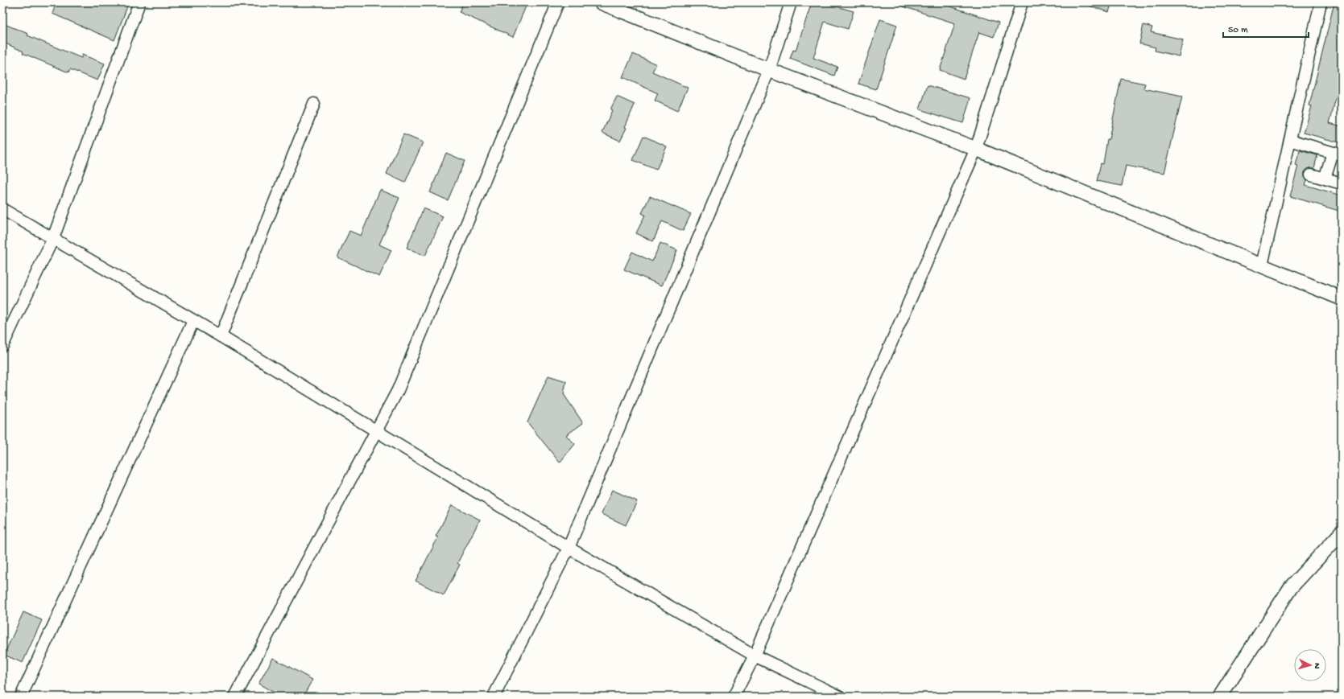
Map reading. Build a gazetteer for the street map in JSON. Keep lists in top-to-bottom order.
{
  "scale_bar": "50 m",
  "north": "right"
}
